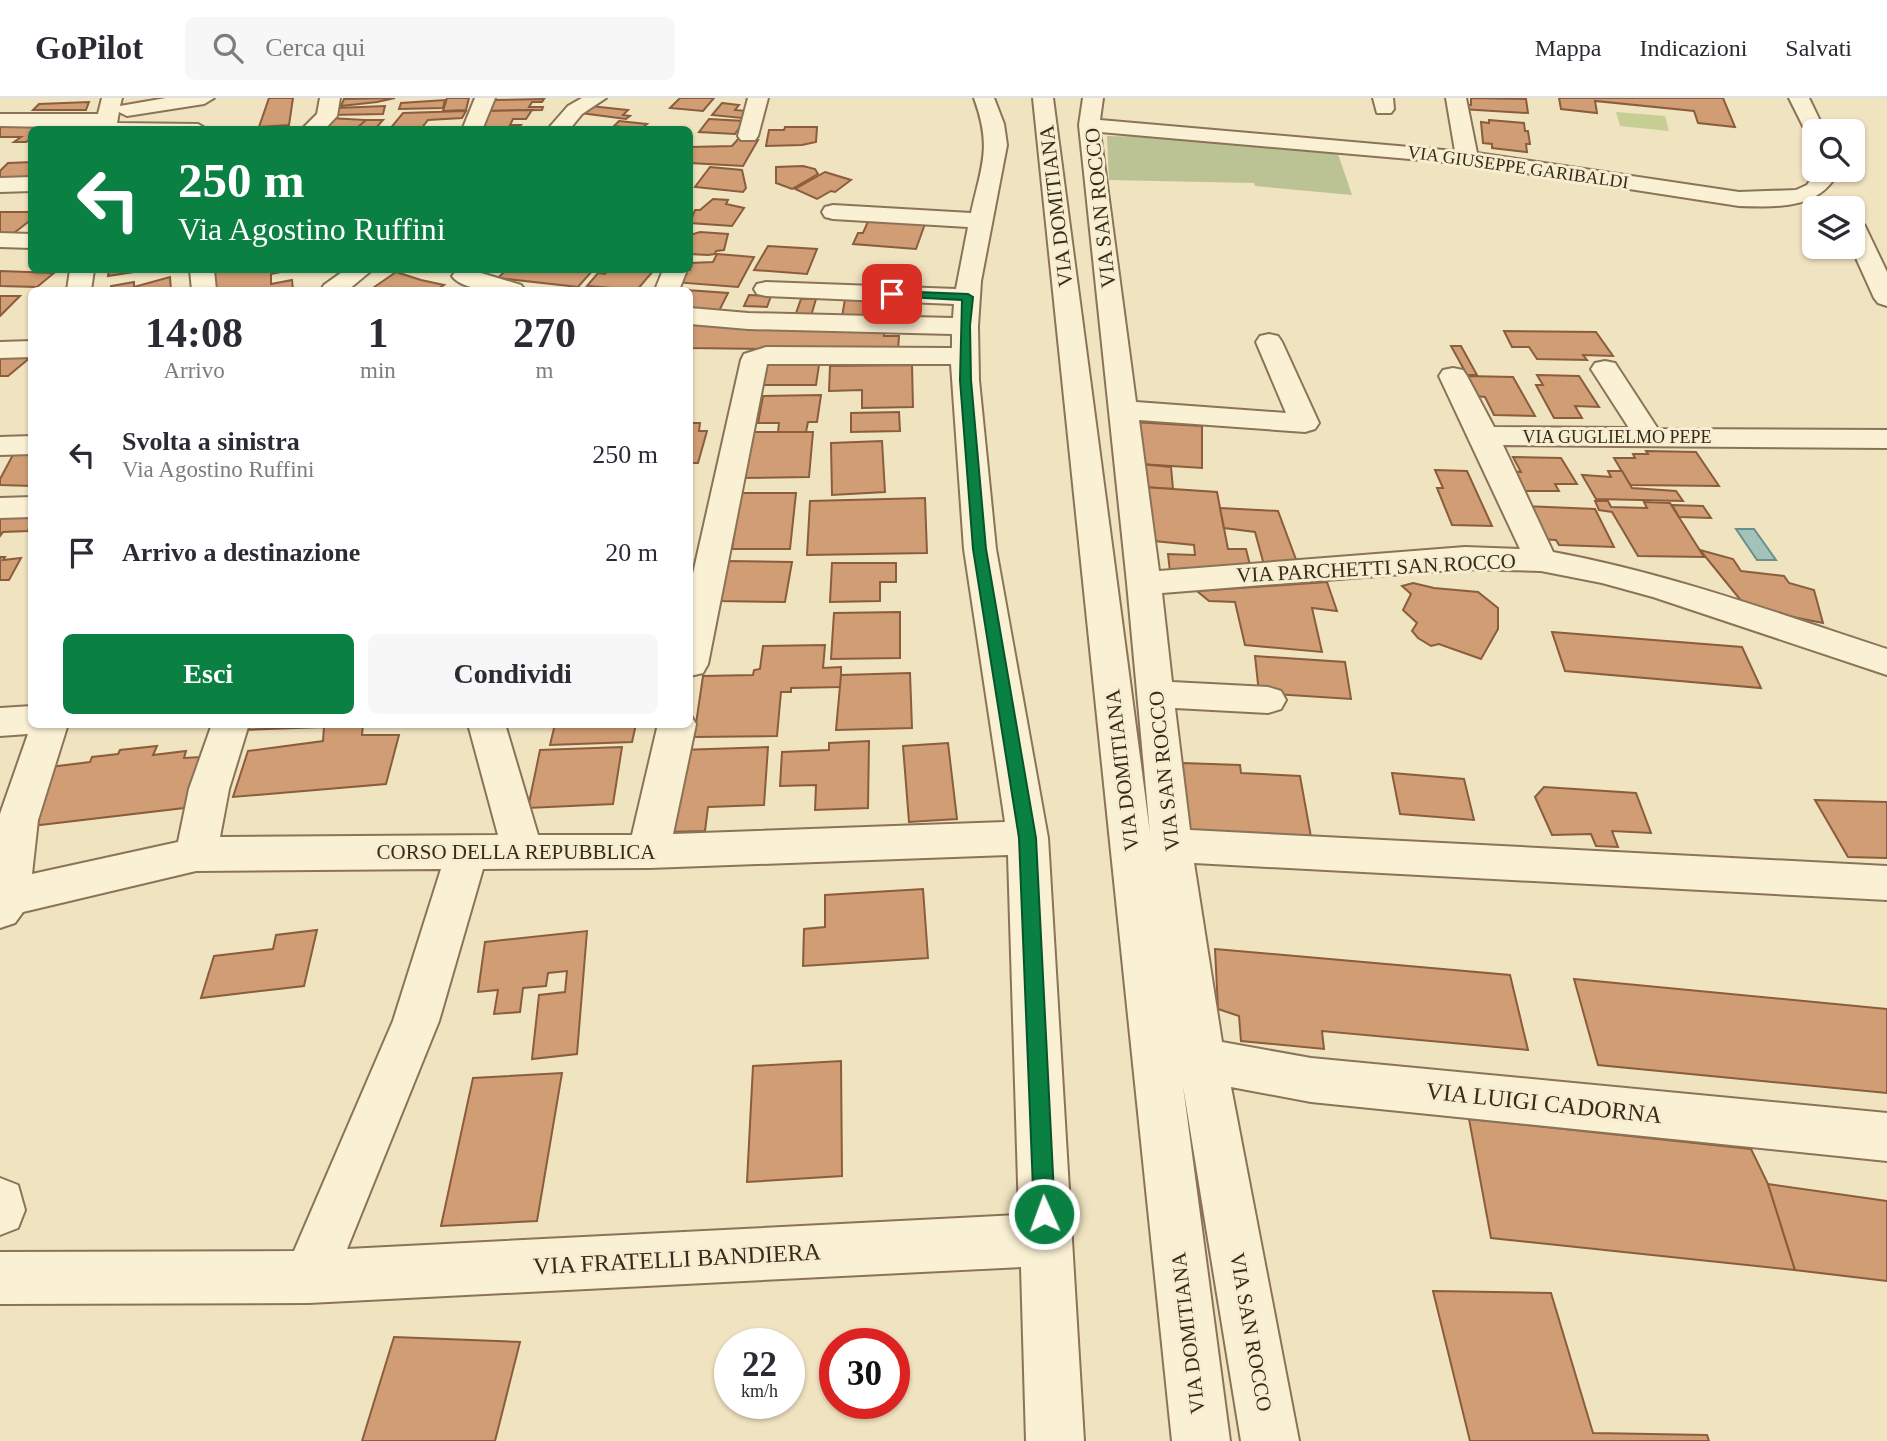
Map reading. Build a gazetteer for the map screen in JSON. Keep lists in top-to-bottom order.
{
  "streets": {
    "street": [
      "VIA GIUSEPPE GARIBALDI",
      "VIA DOMITIANA",
      "VIA SAN ROCCO",
      "VIA GUGLIELMO PEPE",
      "VIA PARCHETTI SAN ROCCO",
      "CORSO DELLA REPUBBLICA",
      "VIA LUIGI CADORNA",
      "VIA FRATELLI BANDIERA"
    ]
  },
  "crossings": [
    ["VIA GIUSEPPE GARIBALDI", "VIA SAN ROCCO"],
    ["VIA SAN ROCCO", "VIA PARCHETTI SAN ROCCO"],
    ["VIA SAN ROCCO", "VIA LUIGI CADORNA"],
    ["VIA GUGLIELMO PEPE", "VIA PARCHETTI SAN ROCCO"]
  ],
  "page": {
    "header": "GoPilot",
    "search": "Cerca qui",
    "nav": ["Mappa", "Indicazioni", "Salvati"],
    "turn": ["250 m", "Via Agostino Ruffini"],
    "eta": [
      "14:08",
      "Arrivo",
      "1",
      "min",
      "270",
      "m"
    ],
    "list": [
      {
        "name": "Svolta a sinistra",
        "note": "Via Agostino Ruffini",
        "value": "250 m"
      },
      {
        "name": "Arrivo a destinazione",
        "value": "20 m"
      }
    ],
    "buttons": ["Esci", "Condividi"],
    "speed": "22 km/h",
    "limit": "30"
  }
}
